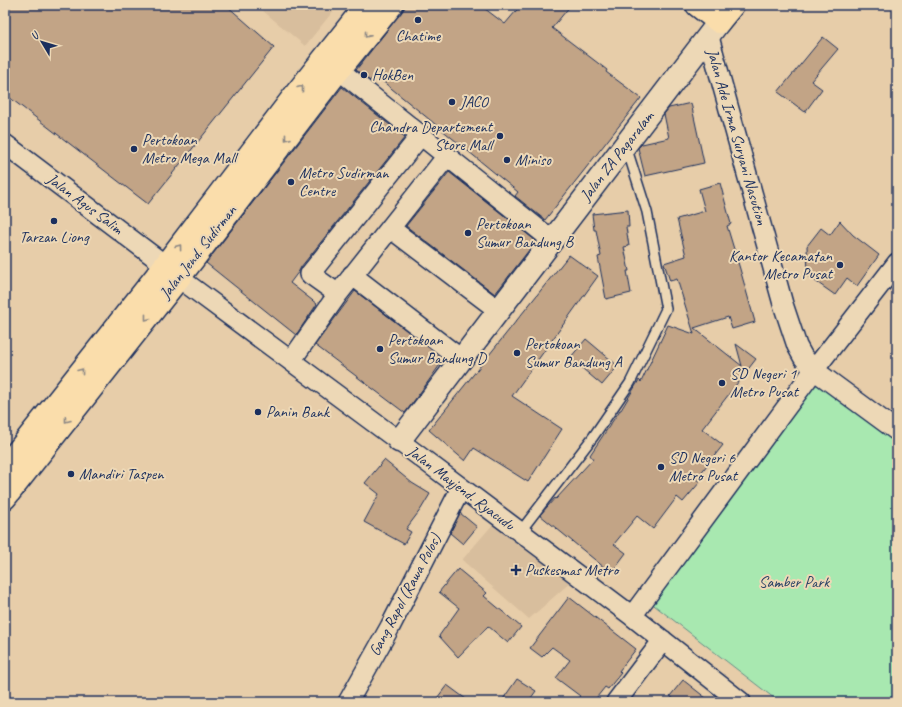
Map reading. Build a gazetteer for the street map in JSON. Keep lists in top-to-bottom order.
{
  "streets": {
    "main road": ["Jalan ZA Pagaralam", "Jalan Jend. Sudirman"],
    "street": [
      "Jalan Ade Irma Suryani Nasution",
      "Jalan Agus Salim",
      "Jalan Mayjend. Ryacudu",
      "Gang Rapol (Rawa Polos)"
    ]
  },
  "crossings": [
    ["Jalan Ade Irma Suryani Nasution", "Jalan ZA Pagaralam"],
    ["Jalan ZA Pagaralam", "Jalan Mayjend. Ryacudu"],
    ["Jalan Agus Salim", "Jalan Jend. Sudirman"],
    ["Jalan Agus Salim", "Jalan Mayjend. Ryacudu"],
    ["Jalan Jend. Sudirman", "Jalan Mayjend. Ryacudu"],
    ["Jalan Mayjend. Ryacudu", "Gang Rapol (Rawa Polos)"]
  ],
  "parks": ["Samber Park"],
  "places": {
    "other": [
      "Chatime",
      "HokBen",
      "JACO",
      "Chandra Departement Store Mall",
      "Pertokoan Metro Mega Mall",
      "Miniso",
      "Metro Sudirman Centre",
      "Tarzan Liong",
      "Pertokoan Sumur Bandung B",
      "Kantor Kecamatan Metro Pusat",
      "Pertokoan Sumur Bandung D",
      "Pertokoan Sumur Bandung A",
      "SD Negeri 1 Metro Pusat",
      "Panin Bank",
      "SD Negeri 6 Metro Pusat",
      "Mandiri Taspen"
    ],
    "health": ["Puskesmas Metro"]
  },
  "north": "top left"
}
